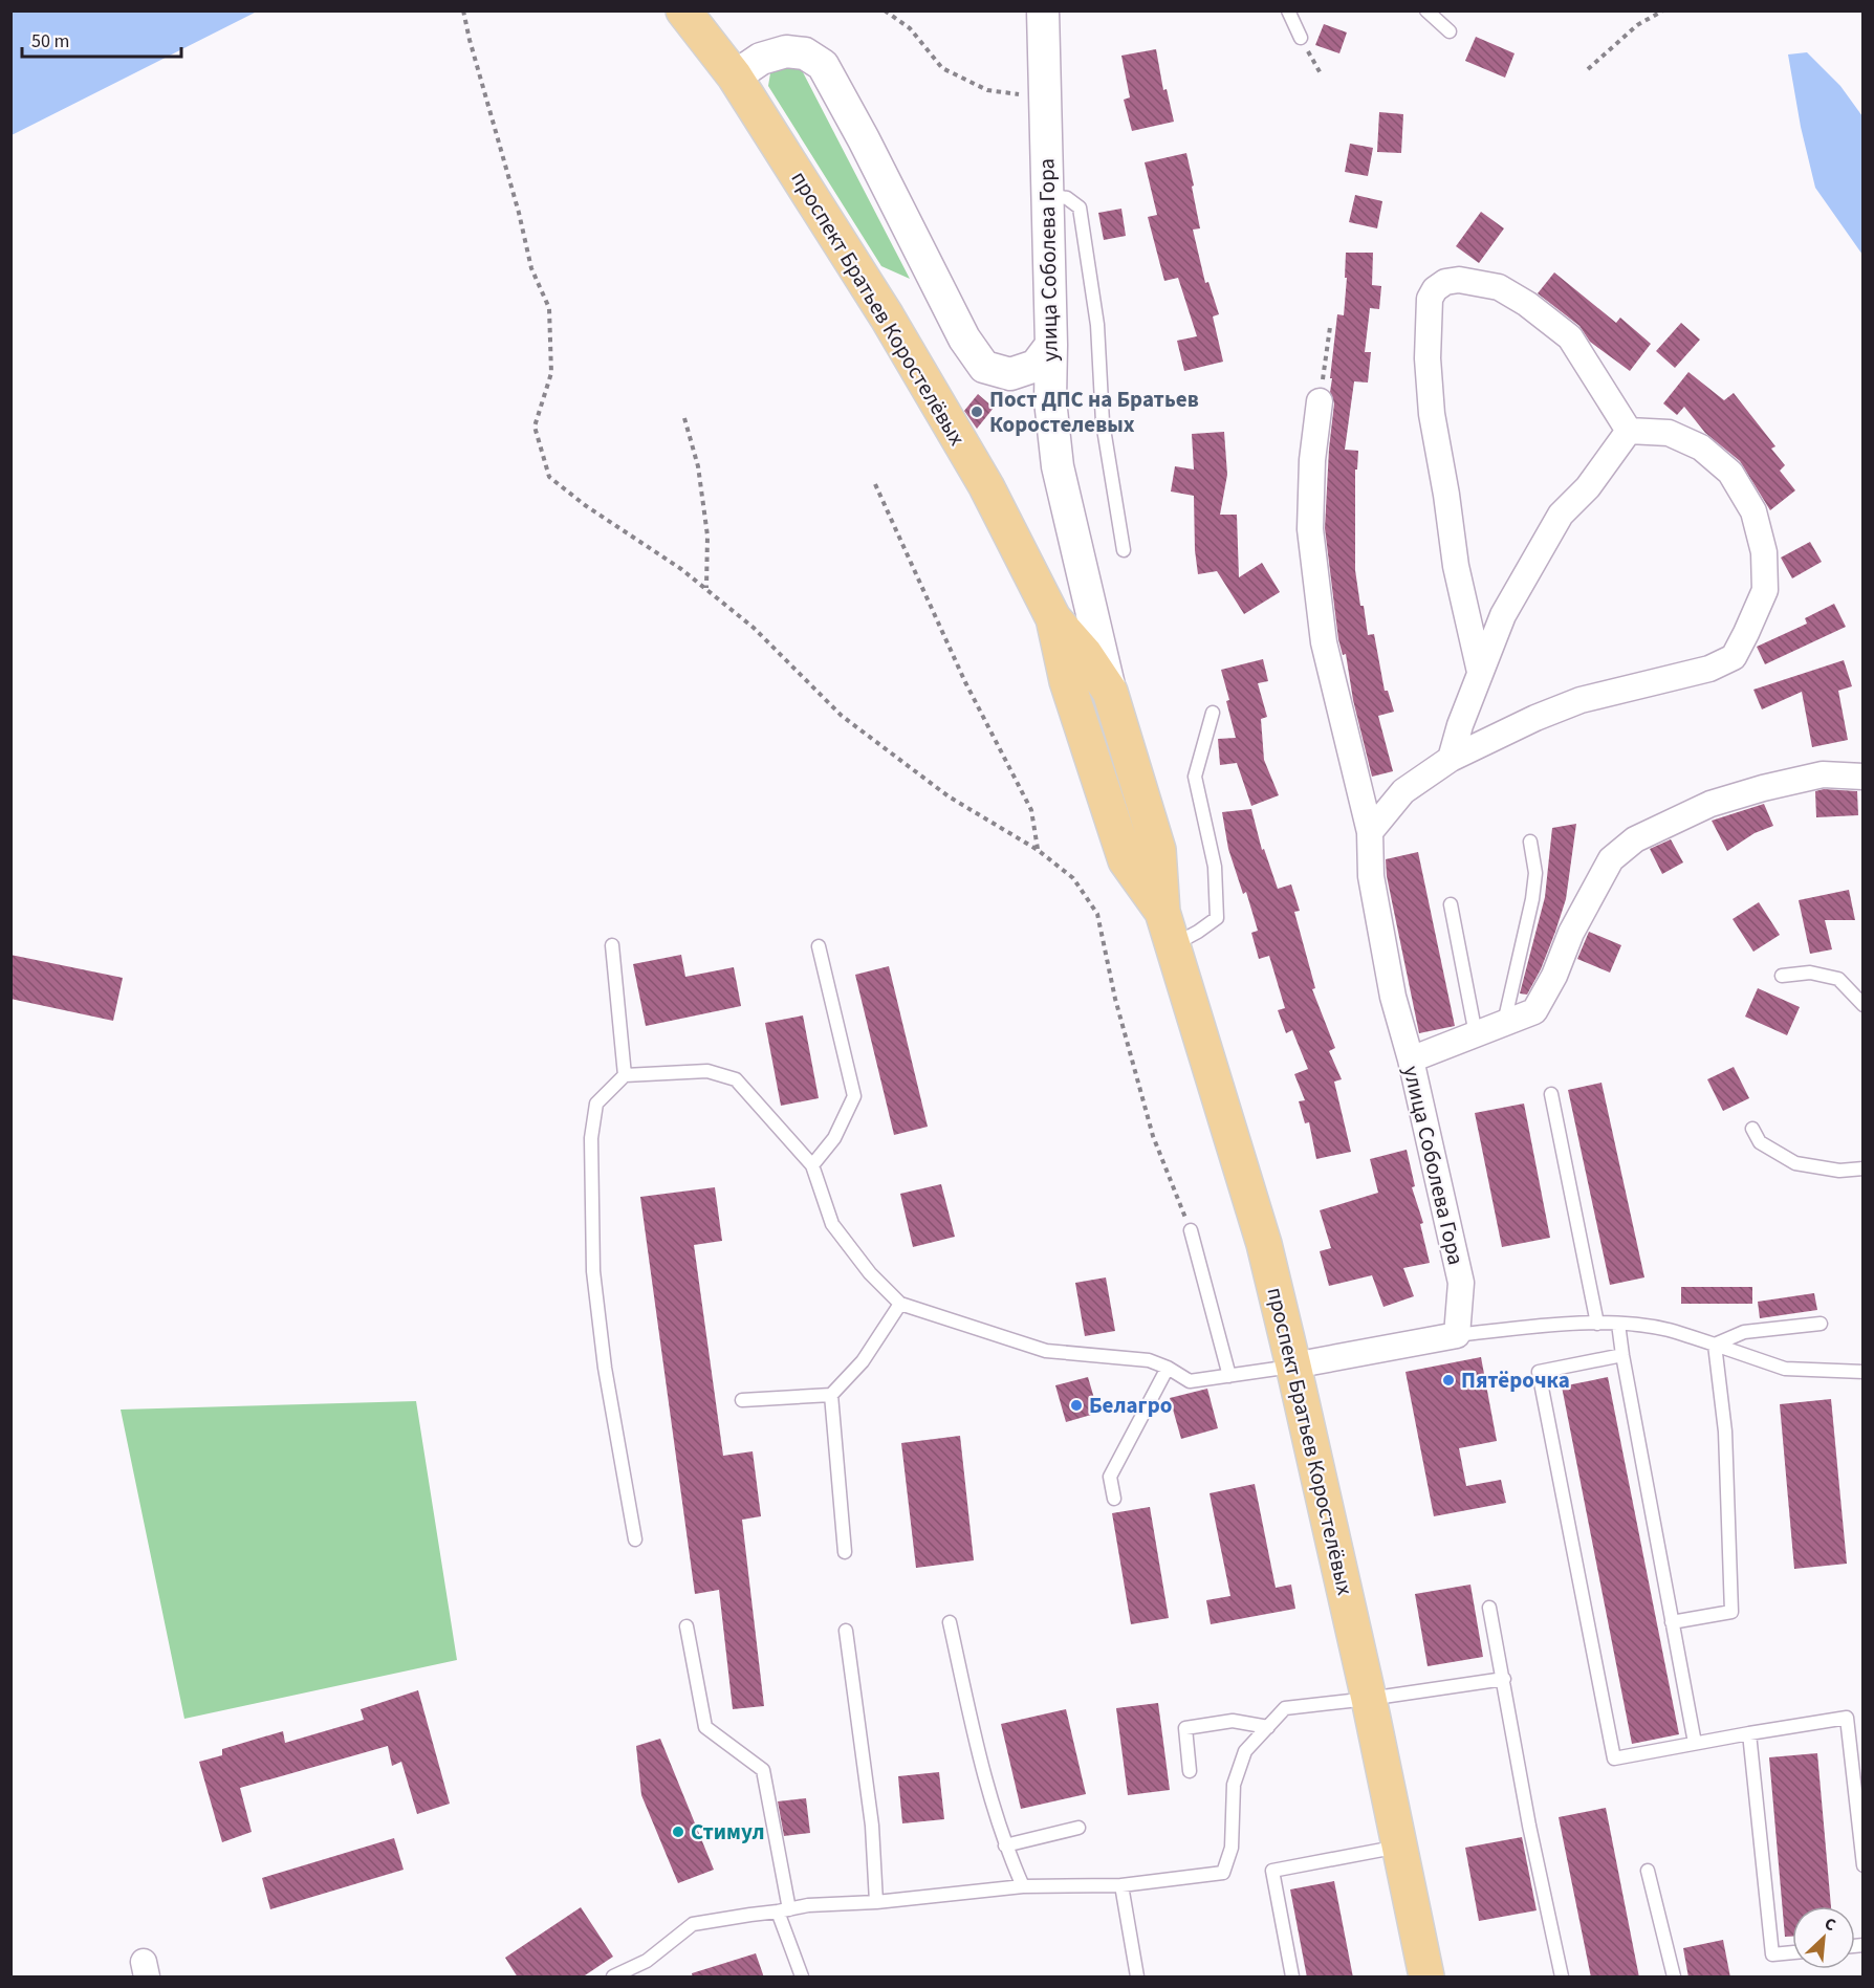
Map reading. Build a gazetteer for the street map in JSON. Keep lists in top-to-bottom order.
{
  "streets": {
    "main road": ["проспект Братьев Коростелёвых"],
    "street": ["улица Соболева Гора"]
  },
  "crossings": [
    ["улица Соболева Гора", "проспект Братьев Коростелёвых"]
  ],
  "places": [
    "Пост ДПС на Братьев Коростелевых",
    "Пятёрочка",
    "Белагро",
    "Стимул"
  ],
  "scale_bar": "50 m",
  "north": "top right"
}
